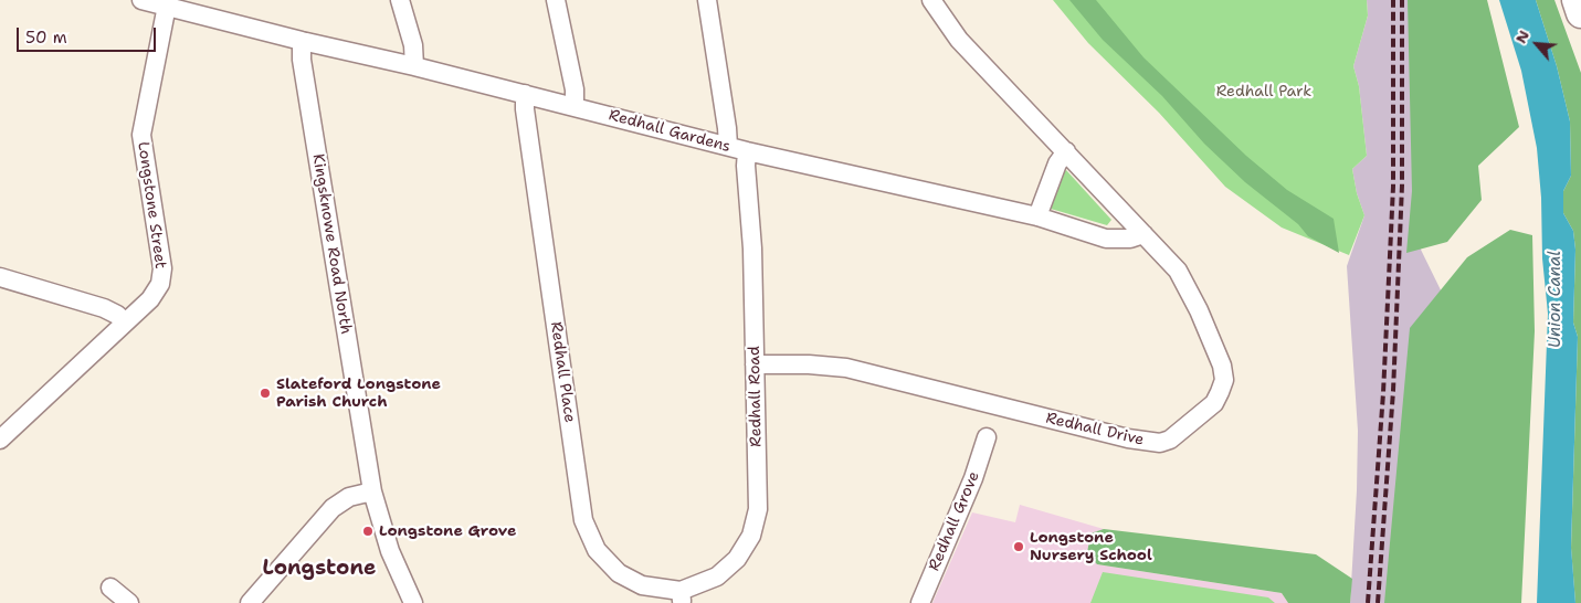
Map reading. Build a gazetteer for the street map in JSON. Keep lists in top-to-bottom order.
{
  "streets": {
    "street": [
      "Redhall Gardens",
      "Longstone Street",
      "Kingsknowe Road North",
      "Redhall Place",
      "Redhall Road",
      "Redhall Drive",
      "Redhall Grove"
    ]
  },
  "crossings": [
    ["Redhall Gardens", "Kingsknowe Road North"],
    ["Redhall Gardens", "Redhall Place"],
    ["Redhall Gardens", "Redhall Road"],
    ["Redhall Gardens", "Redhall Drive"],
    ["Redhall Place", "Redhall Road"],
    ["Redhall Road", "Redhall Drive"]
  ],
  "districts": ["Longstone"],
  "water": ["Union Canal"],
  "parks": ["Redhall Park"],
  "places": ["Slateford Longstone Parish Church", "Longstone Grove", "Longstone Nursery School"],
  "scale_bar": "50 m",
  "north": "top left"
}
